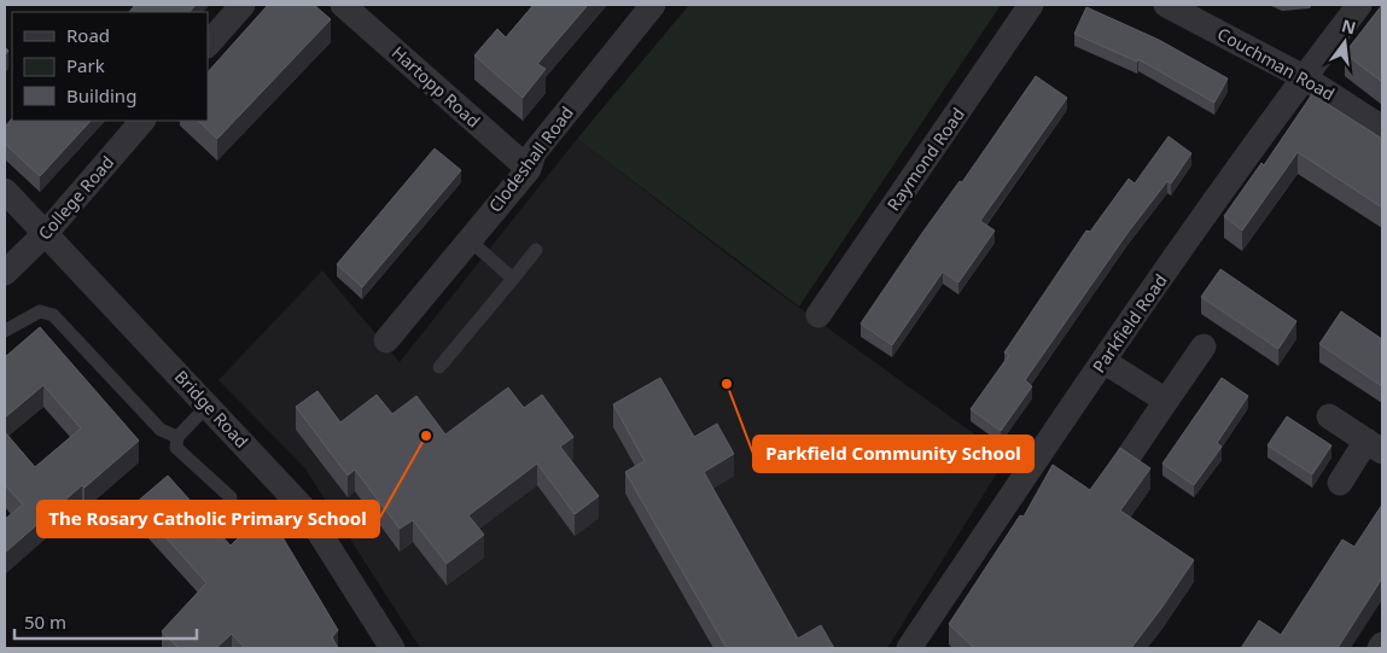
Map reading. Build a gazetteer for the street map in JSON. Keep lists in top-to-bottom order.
{
  "streets": {
    "street": [
      "Couchman Road",
      "Hartopp Road",
      "Clodeshall Road",
      "Raymond Road",
      "College Road",
      "Parkfield Road",
      "Bridge Road"
    ]
  },
  "crossings": [
    ["Couchman Road", "Parkfield Road"],
    ["Hartopp Road", "Clodeshall Road"],
    ["College Road", "Bridge Road"]
  ],
  "places": ["Parkfield Community School", "The Rosary Catholic Primary School"],
  "legend": ["Road", "Park", "Building"],
  "scale_bar": "50 m",
  "north": "top"
}
